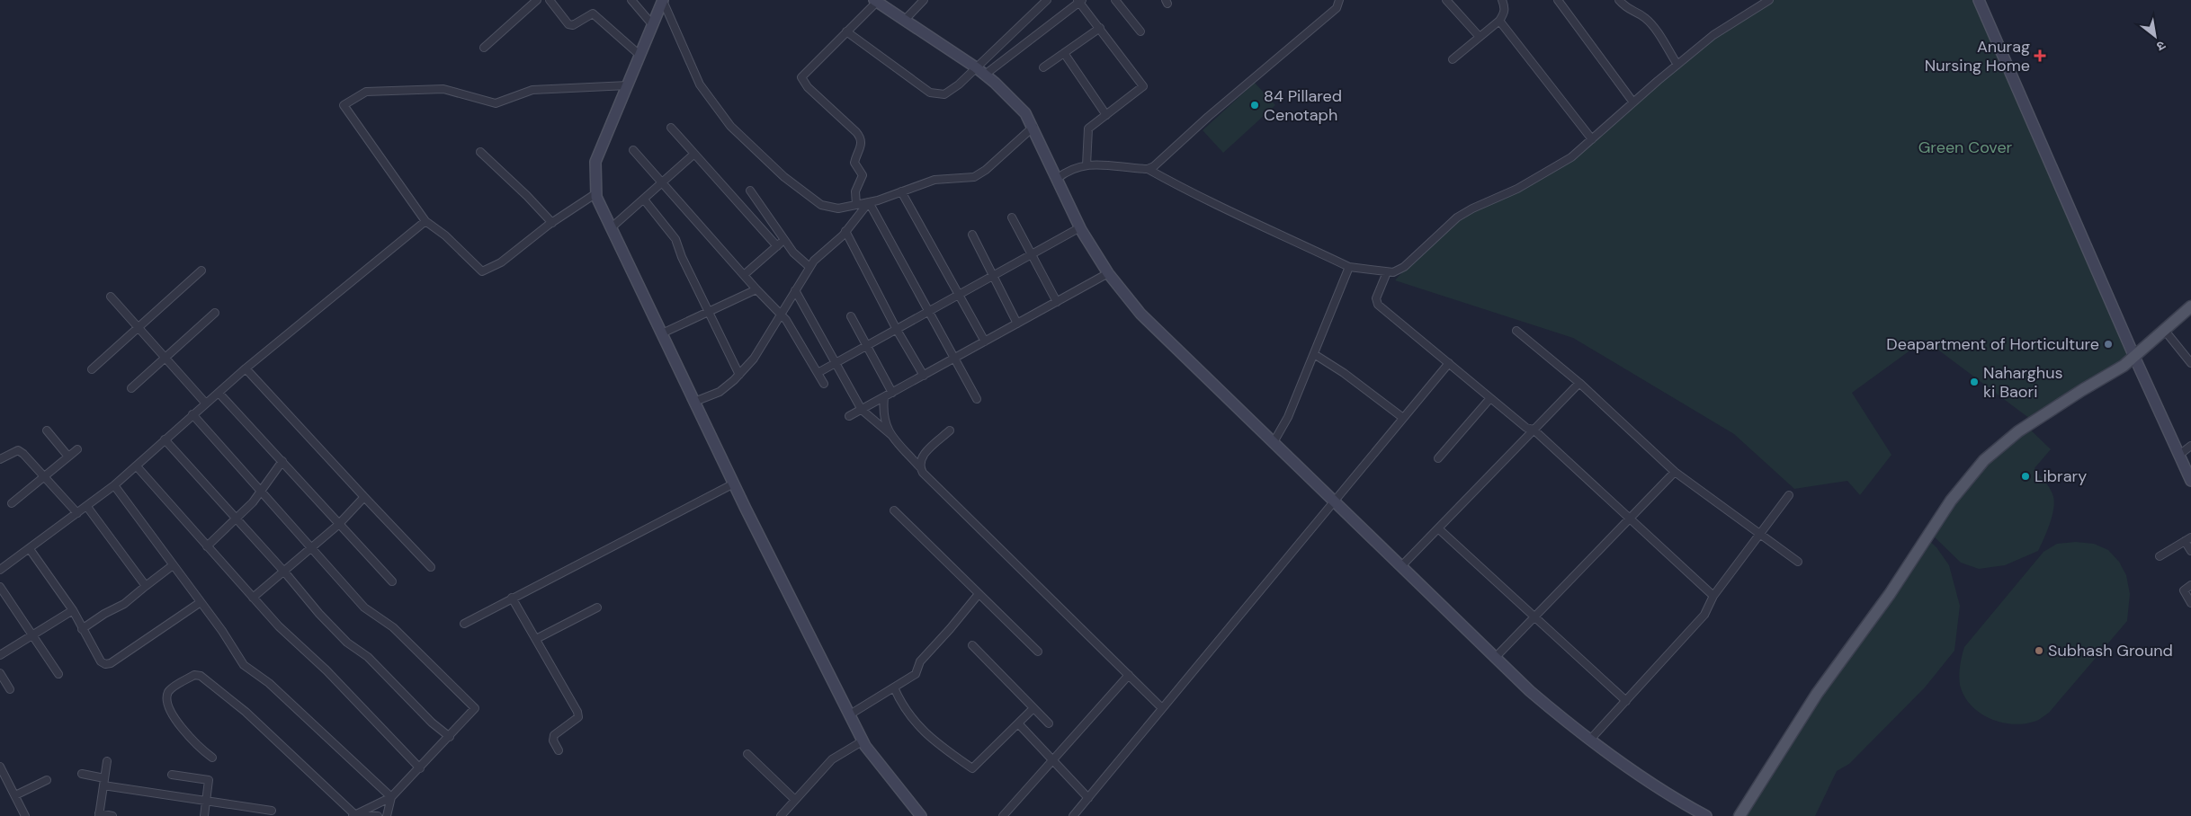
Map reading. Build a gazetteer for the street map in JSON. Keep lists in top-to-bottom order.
{
  "parks": ["Green Cover"],
  "places": {
    "health": ["Anurag Nursing Home"],
    "other": [
      "84 Pillared Cenotaph",
      "Deapartment of Horticulture",
      "Naharghus ki Baori",
      "Library",
      "Subhash Ground"
    ]
  },
  "north": "bottom right"
}
